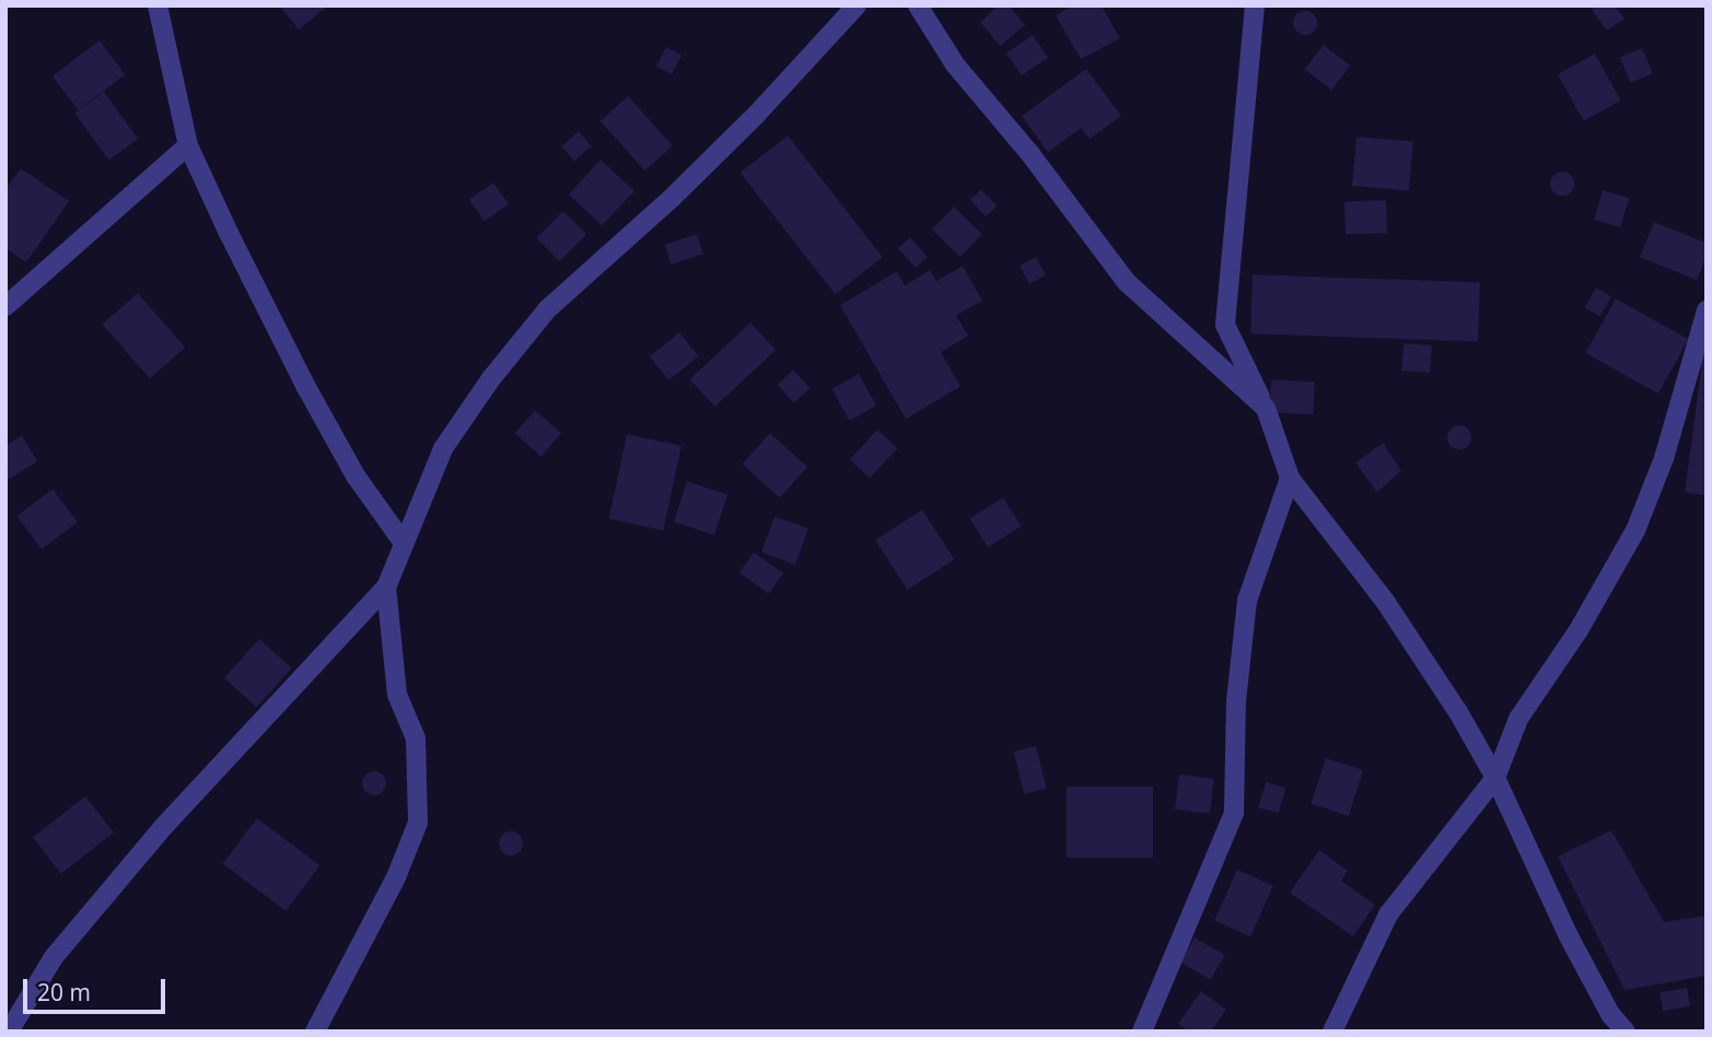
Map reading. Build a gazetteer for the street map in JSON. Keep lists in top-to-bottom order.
{
  "scale_bar": "20 m"
}
